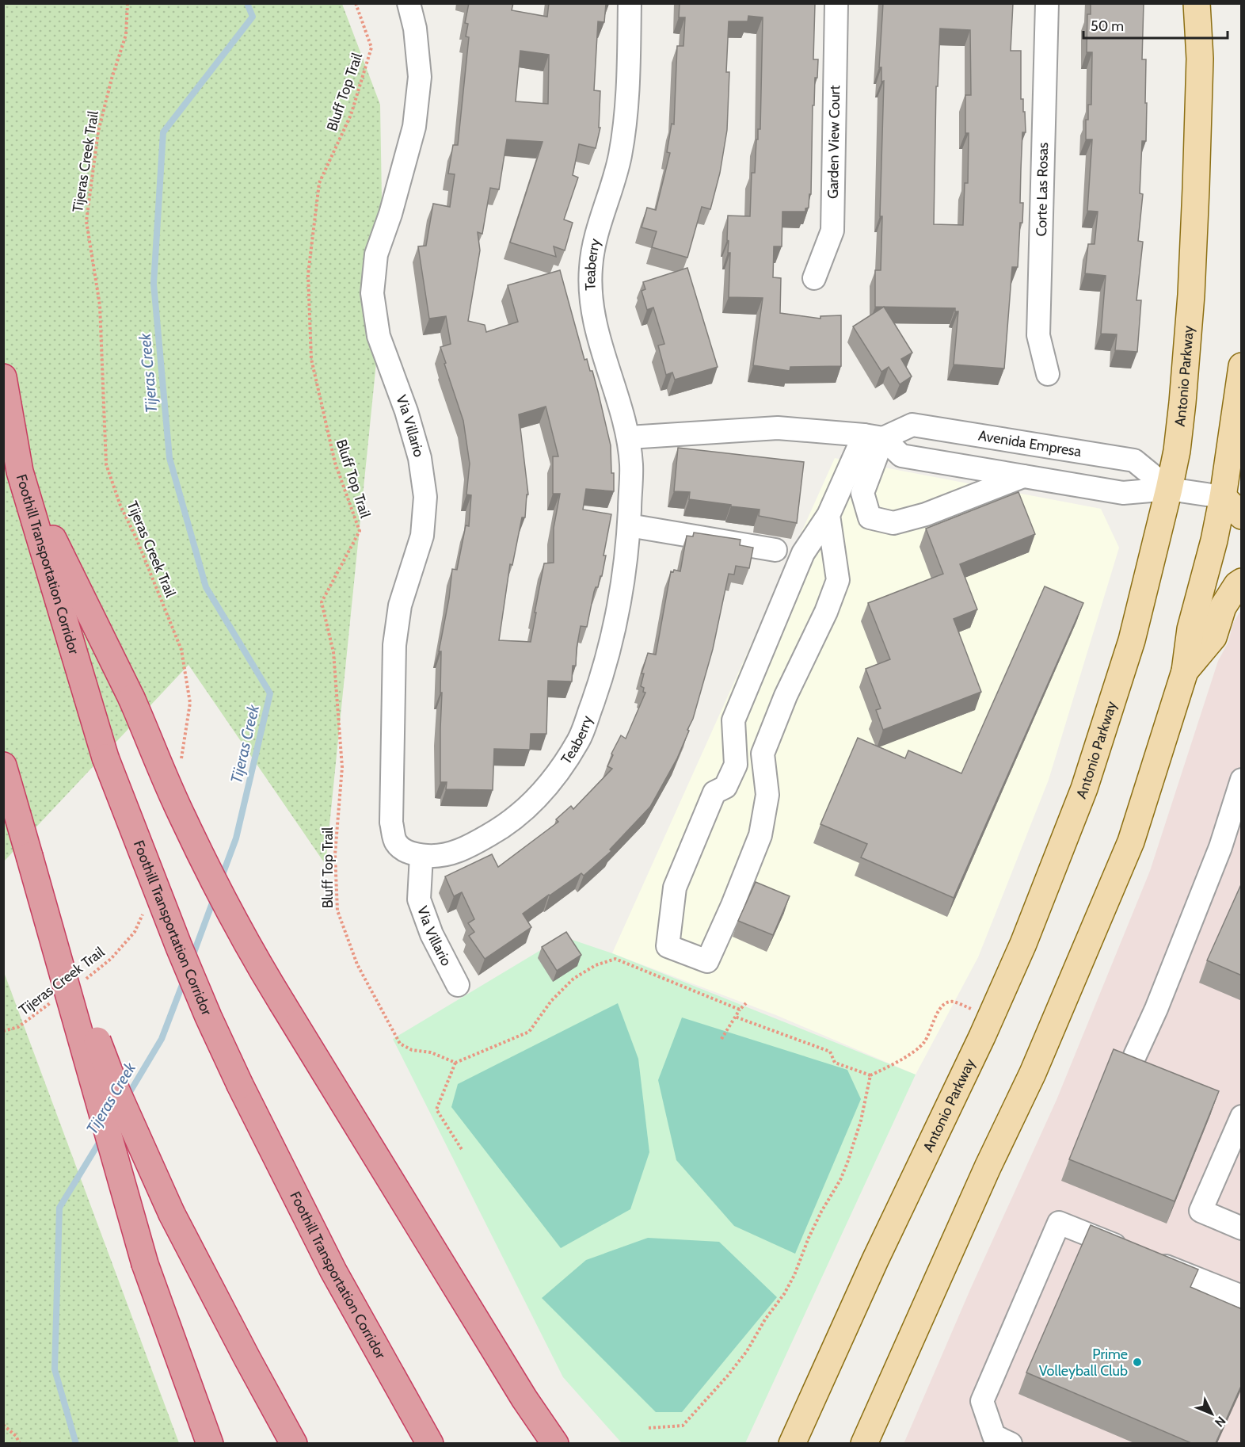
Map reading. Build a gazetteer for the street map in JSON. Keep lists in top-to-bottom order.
{
  "streets": {
    "highway": ["Foothill Transportation Corridor"],
    "main road": ["Antonio Parkway"],
    "street": [
      "Garden View Court",
      "Corte Las Rosas",
      "Teaberry",
      "Via Villario",
      "Avenida Empresa"
    ],
    "path": ["Bluff Top Trail", "Tijeras Creek Trail"]
  },
  "crossings": [
    ["Teaberry", "Via Villario"],
    ["Teaberry", "Avenida Empresa"],
    ["Antonio Parkway", "Avenida Empresa"]
  ],
  "water": ["Tijeras Creek"],
  "places": ["Prime Volleyball Club"],
  "scale_bar": "50 m",
  "north": "bottom right"
}
